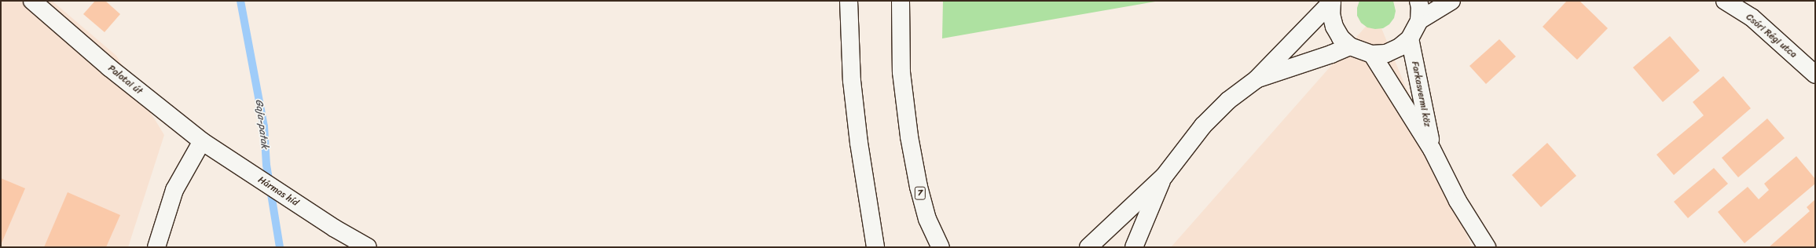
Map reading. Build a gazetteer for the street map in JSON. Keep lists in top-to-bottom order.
{
  "streets": {
    "street": [
      "Csóri Régi utca",
      "Palotai út",
      "Farkasvermi köz",
      "Hármas híd",
      "7"
    ]
  },
  "crossings": [
    ["Palotai út", "Hármas híd"]
  ],
  "water": ["Gaja-patak"]
}
